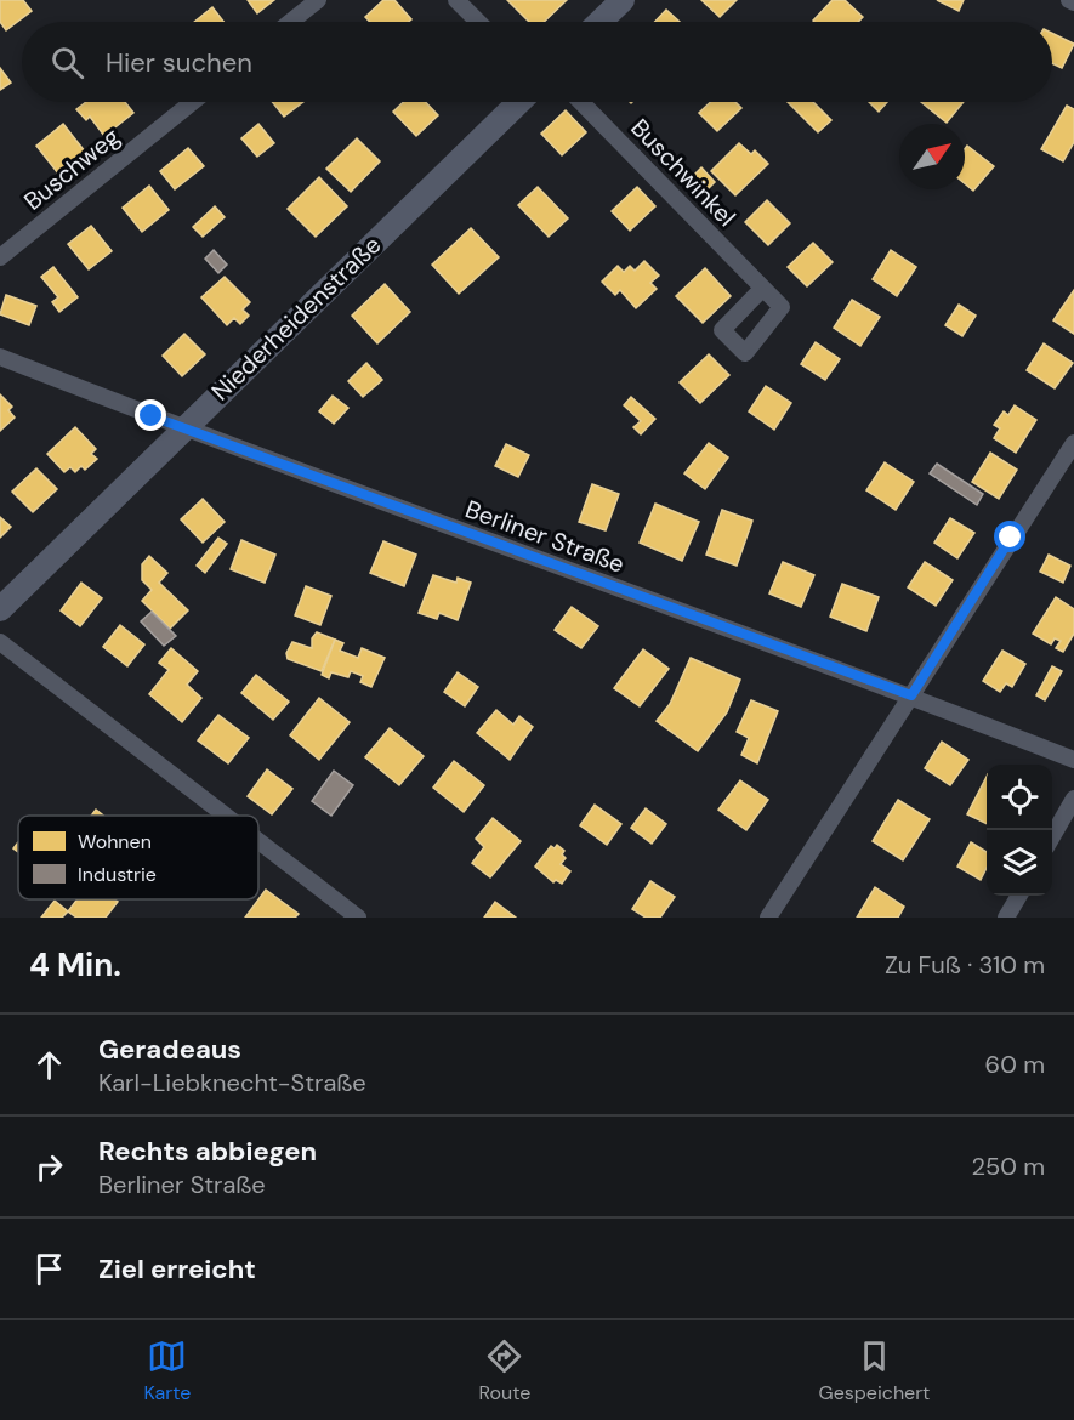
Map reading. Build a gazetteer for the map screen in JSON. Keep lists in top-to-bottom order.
{
  "streets": {
    "street": [
      "Buschweg",
      "Buschwinkel",
      "Niederheidenstraße",
      "Berliner Straße"
    ]
  },
  "crossings": [
    ["Niederheidenstraße", "Berliner Straße"]
  ],
  "legend": ["Wohnen", "Industrie"],
  "north": "top right",
  "page": {
    "search": "Hier suchen",
    "heading": ["4 Min.", "Zu Fuß · 310 m"],
    "list": [
      ["Geradeaus", "Karl-Liebknecht-Straße", "60 m"],
      ["Rechts abbiegen", "Berliner Straße", "250 m"],
      "Ziel erreicht"
    ],
    "nav": ["Karte", "Route", "Gespeichert"]
  }
}
